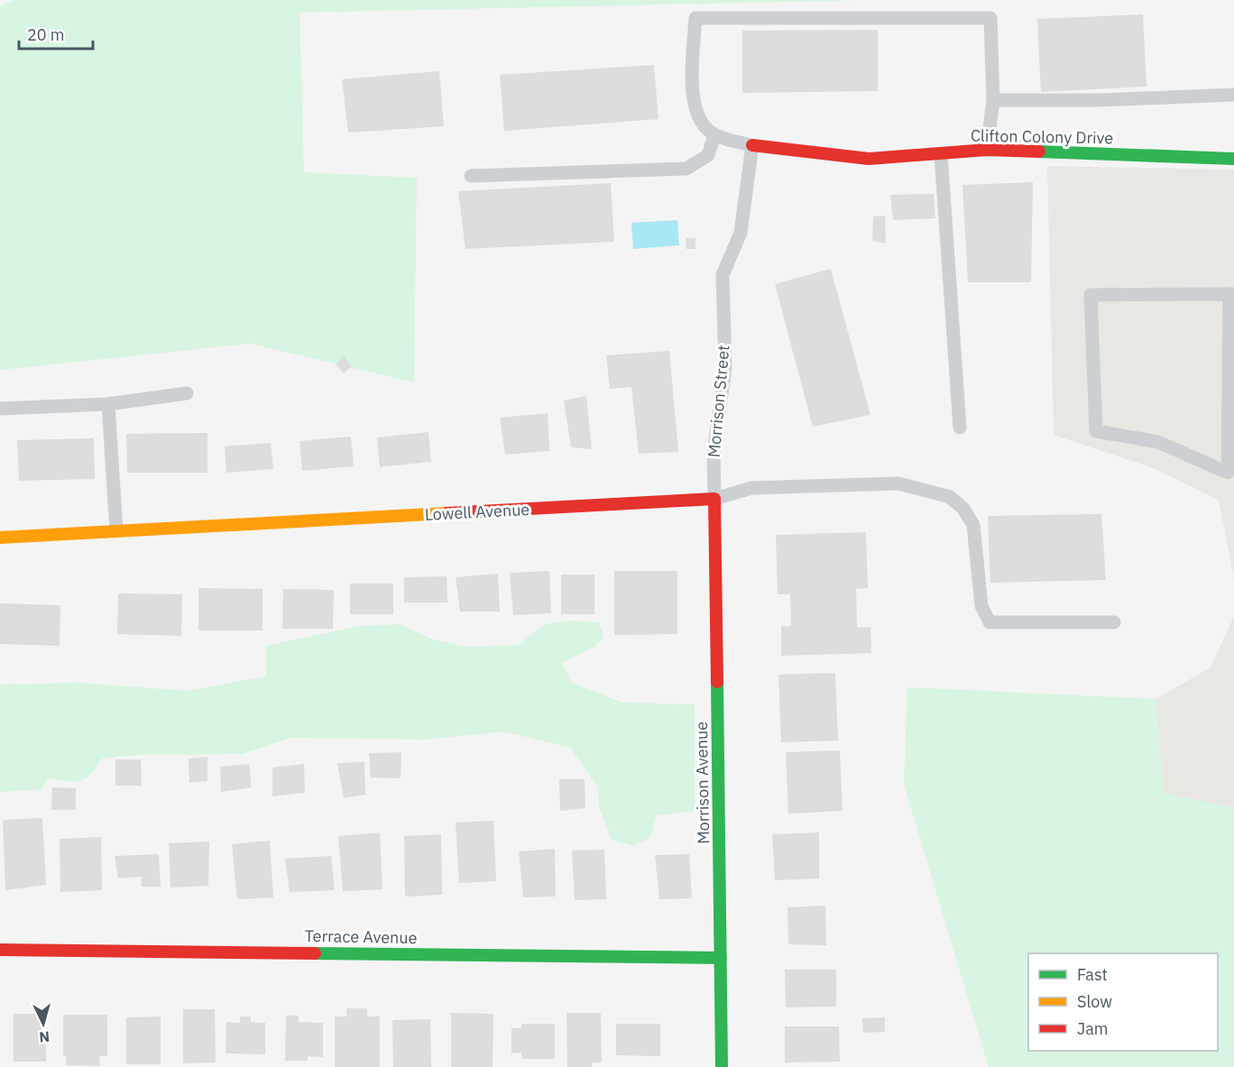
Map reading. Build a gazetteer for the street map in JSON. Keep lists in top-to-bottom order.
{
  "streets": {
    "street": [
      "Clifton Colony Drive",
      "Lowell Avenue",
      "Morrison Avenue",
      "Terrace Avenue"
    ],
    "lane": ["Morrison Street"]
  },
  "crossings": [
    ["Clifton Colony Drive", "Morrison Street"],
    ["Morrison Street", "Lowell Avenue"],
    ["Morrison Street", "Morrison Avenue"],
    ["Lowell Avenue", "Morrison Avenue"],
    ["Morrison Avenue", "Terrace Avenue"]
  ],
  "legend": ["Fast", "Slow", "Jam"],
  "scale_bar": "20 m",
  "north": "bottom"
}
